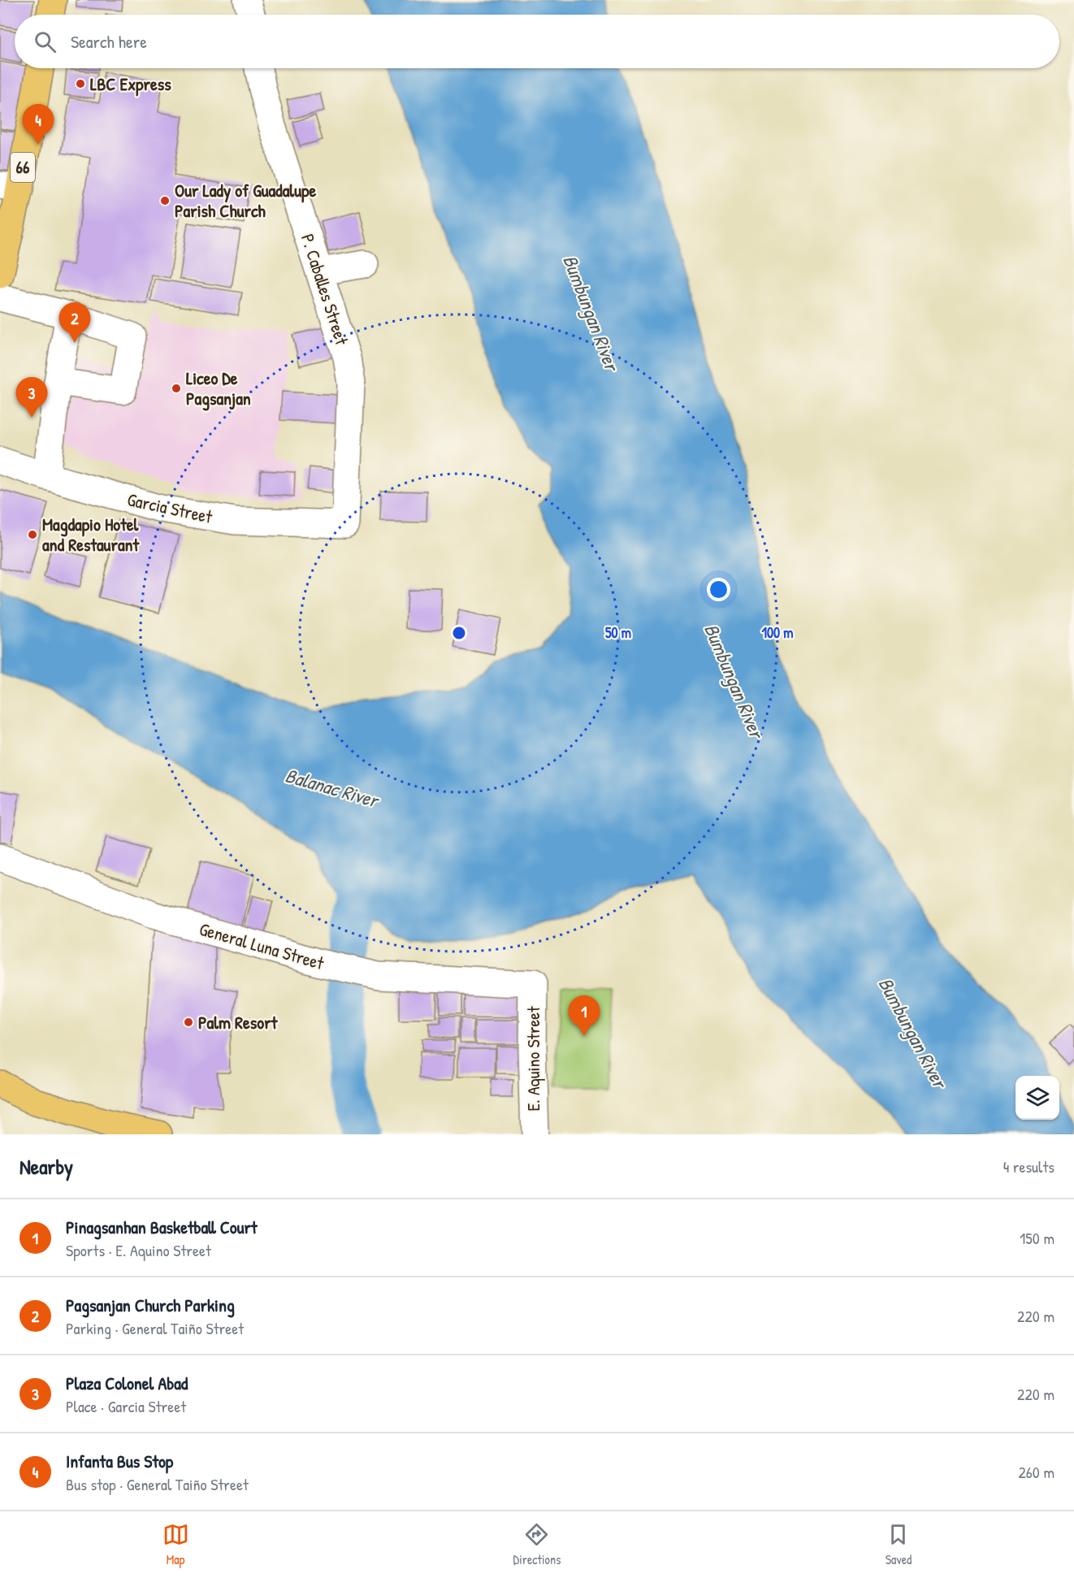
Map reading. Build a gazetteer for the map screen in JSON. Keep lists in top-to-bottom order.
{
  "streets": {
    "main road": ["66"],
    "street": [
      "P. Caballes Street",
      "Garcia Street",
      "General Luna Street",
      "E. Aquino Street"
    ]
  },
  "crossings": [
    ["P. Caballes Street", "Garcia Street"],
    ["General Luna Street", "E. Aquino Street"]
  ],
  "water": ["Bumbungan River", "Balanac River"],
  "places": [
    "LBC Express",
    "Our Lady of Guadalupe Parish Church",
    "Liceo De Pagsanjan",
    "Magdapio Hotel and Restaurant",
    "Palm Resort"
  ],
  "page": {
    "search": "Search here",
    "pins": [
      "4",
      "2",
      "3",
      "1"
    ],
    "heading": ["Nearby", "4 results"],
    "list": [
      {
        "mark": "1",
        "name": "Pinagsanhan Basketball Court",
        "note": "Sports · E. Aquino Street",
        "value": "150 m"
      },
      {
        "mark": "2",
        "name": "Pagsanjan Church Parking",
        "note": "Parking · General Taiño Street",
        "value": "220 m"
      },
      {
        "mark": "3",
        "name": "Plaza Colonel Abad",
        "note": "Place · Garcia Street",
        "value": "220 m"
      },
      {
        "mark": "4",
        "name": "Infanta Bus Stop",
        "note": "Bus stop · General Taiño Street",
        "value": "260 m"
      }
    ],
    "nav": ["Map", "Directions", "Saved"]
  },
  "rings": ["50 m", "100 m"]
}
